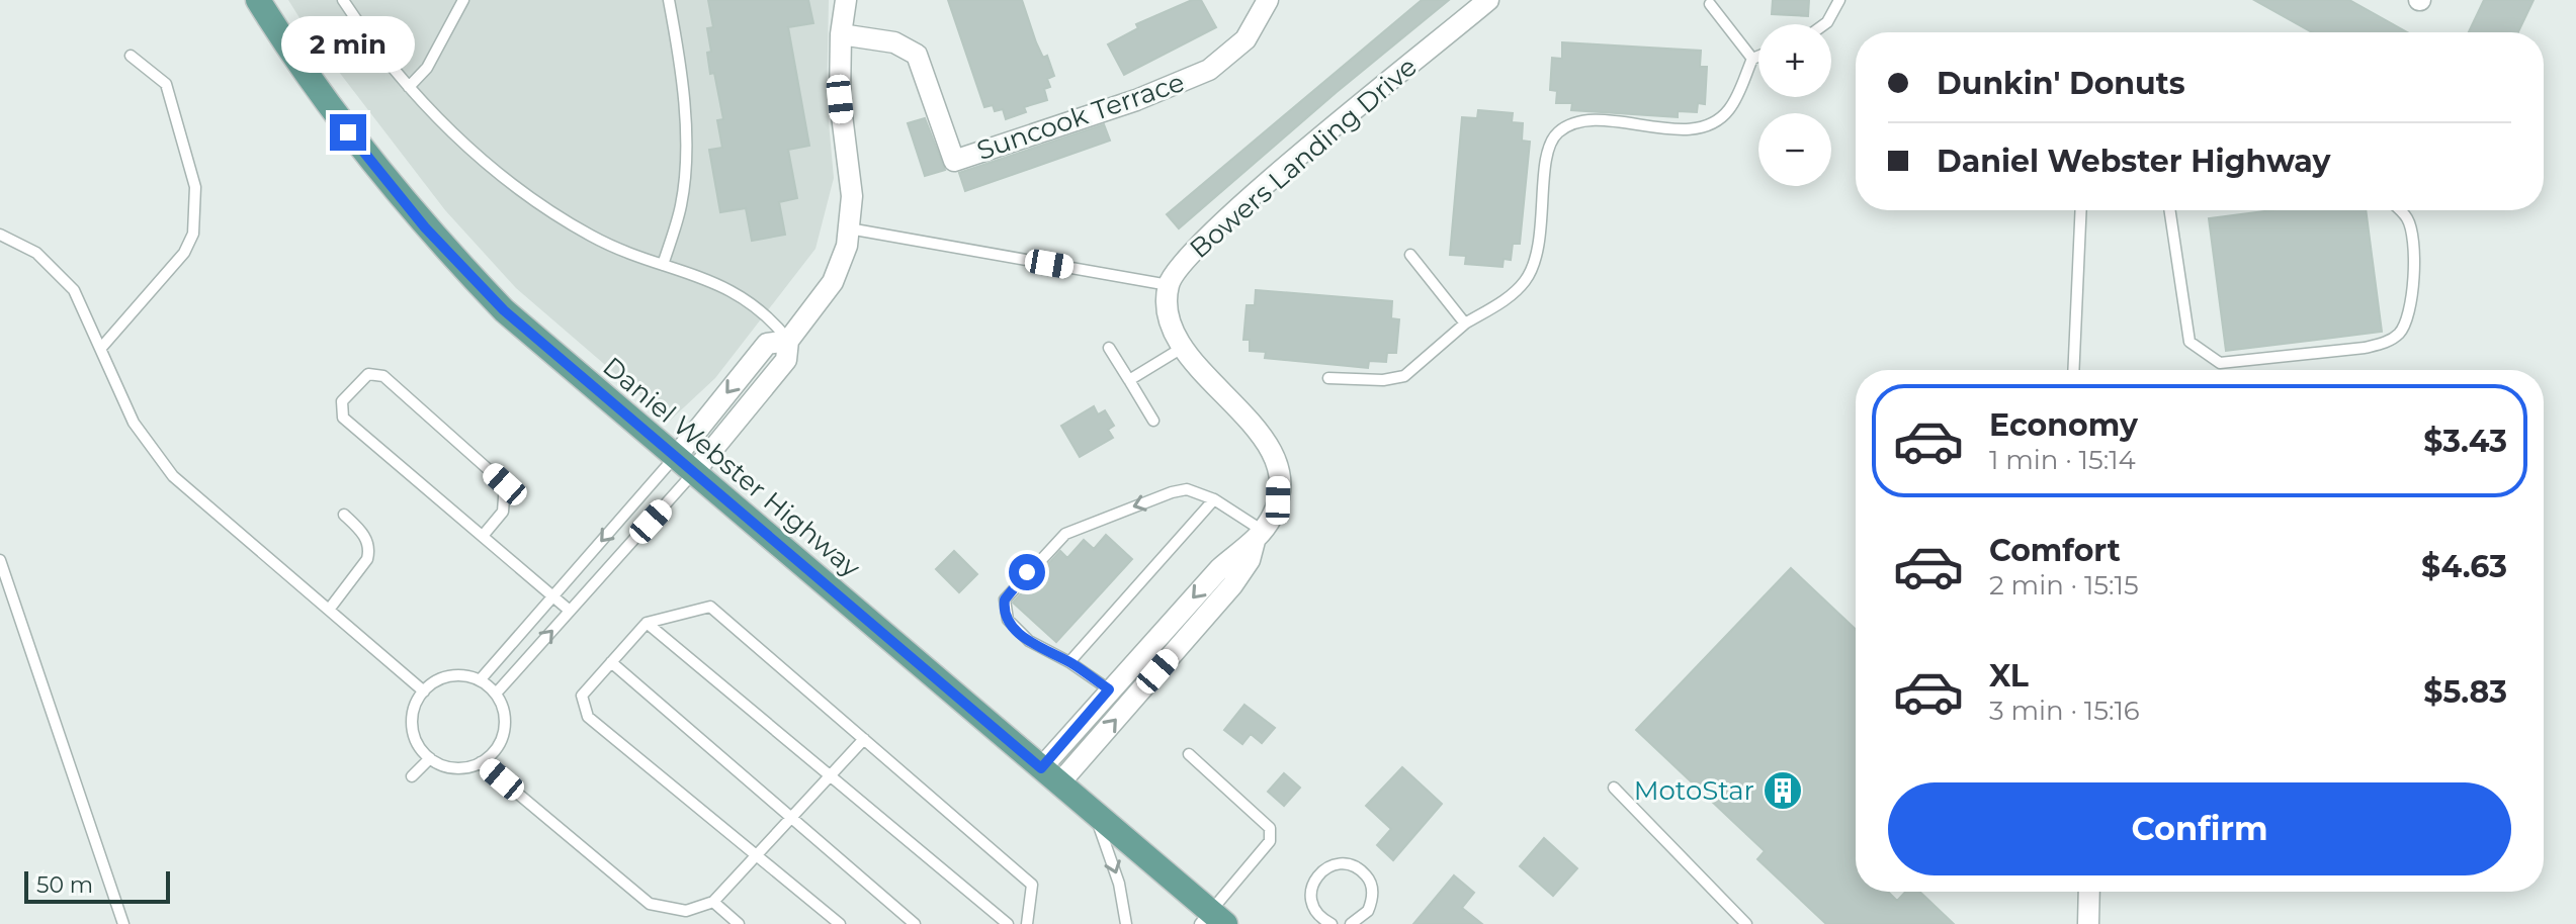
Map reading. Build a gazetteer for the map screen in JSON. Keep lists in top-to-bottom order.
{
  "streets": {
    "main road": ["Daniel Webster Highway"],
    "street": ["Suncook Terrace", "Bowers Landing Drive"]
  },
  "places": {
    "building": ["MotoStar"]
  },
  "scale_bar": "50 m",
  "page": {
    "bubble": "2 min",
    "map_buttons": ["+", "−"],
    "banner": ["Dunkin' Donuts", "Daniel Webster Highway"],
    "list": [
      {
        "name": "Economy",
        "note": "1 min · 15:14",
        "value": "$3.43"
      },
      {
        "name": "Comfort",
        "note": "2 min · 15:15",
        "value": "$4.63"
      },
      {
        "name": "XL",
        "note": "3 min · 15:16",
        "value": "$5.83"
      }
    ],
    "buttons": "Confirm",
    "scale": "50 m"
  }
}
